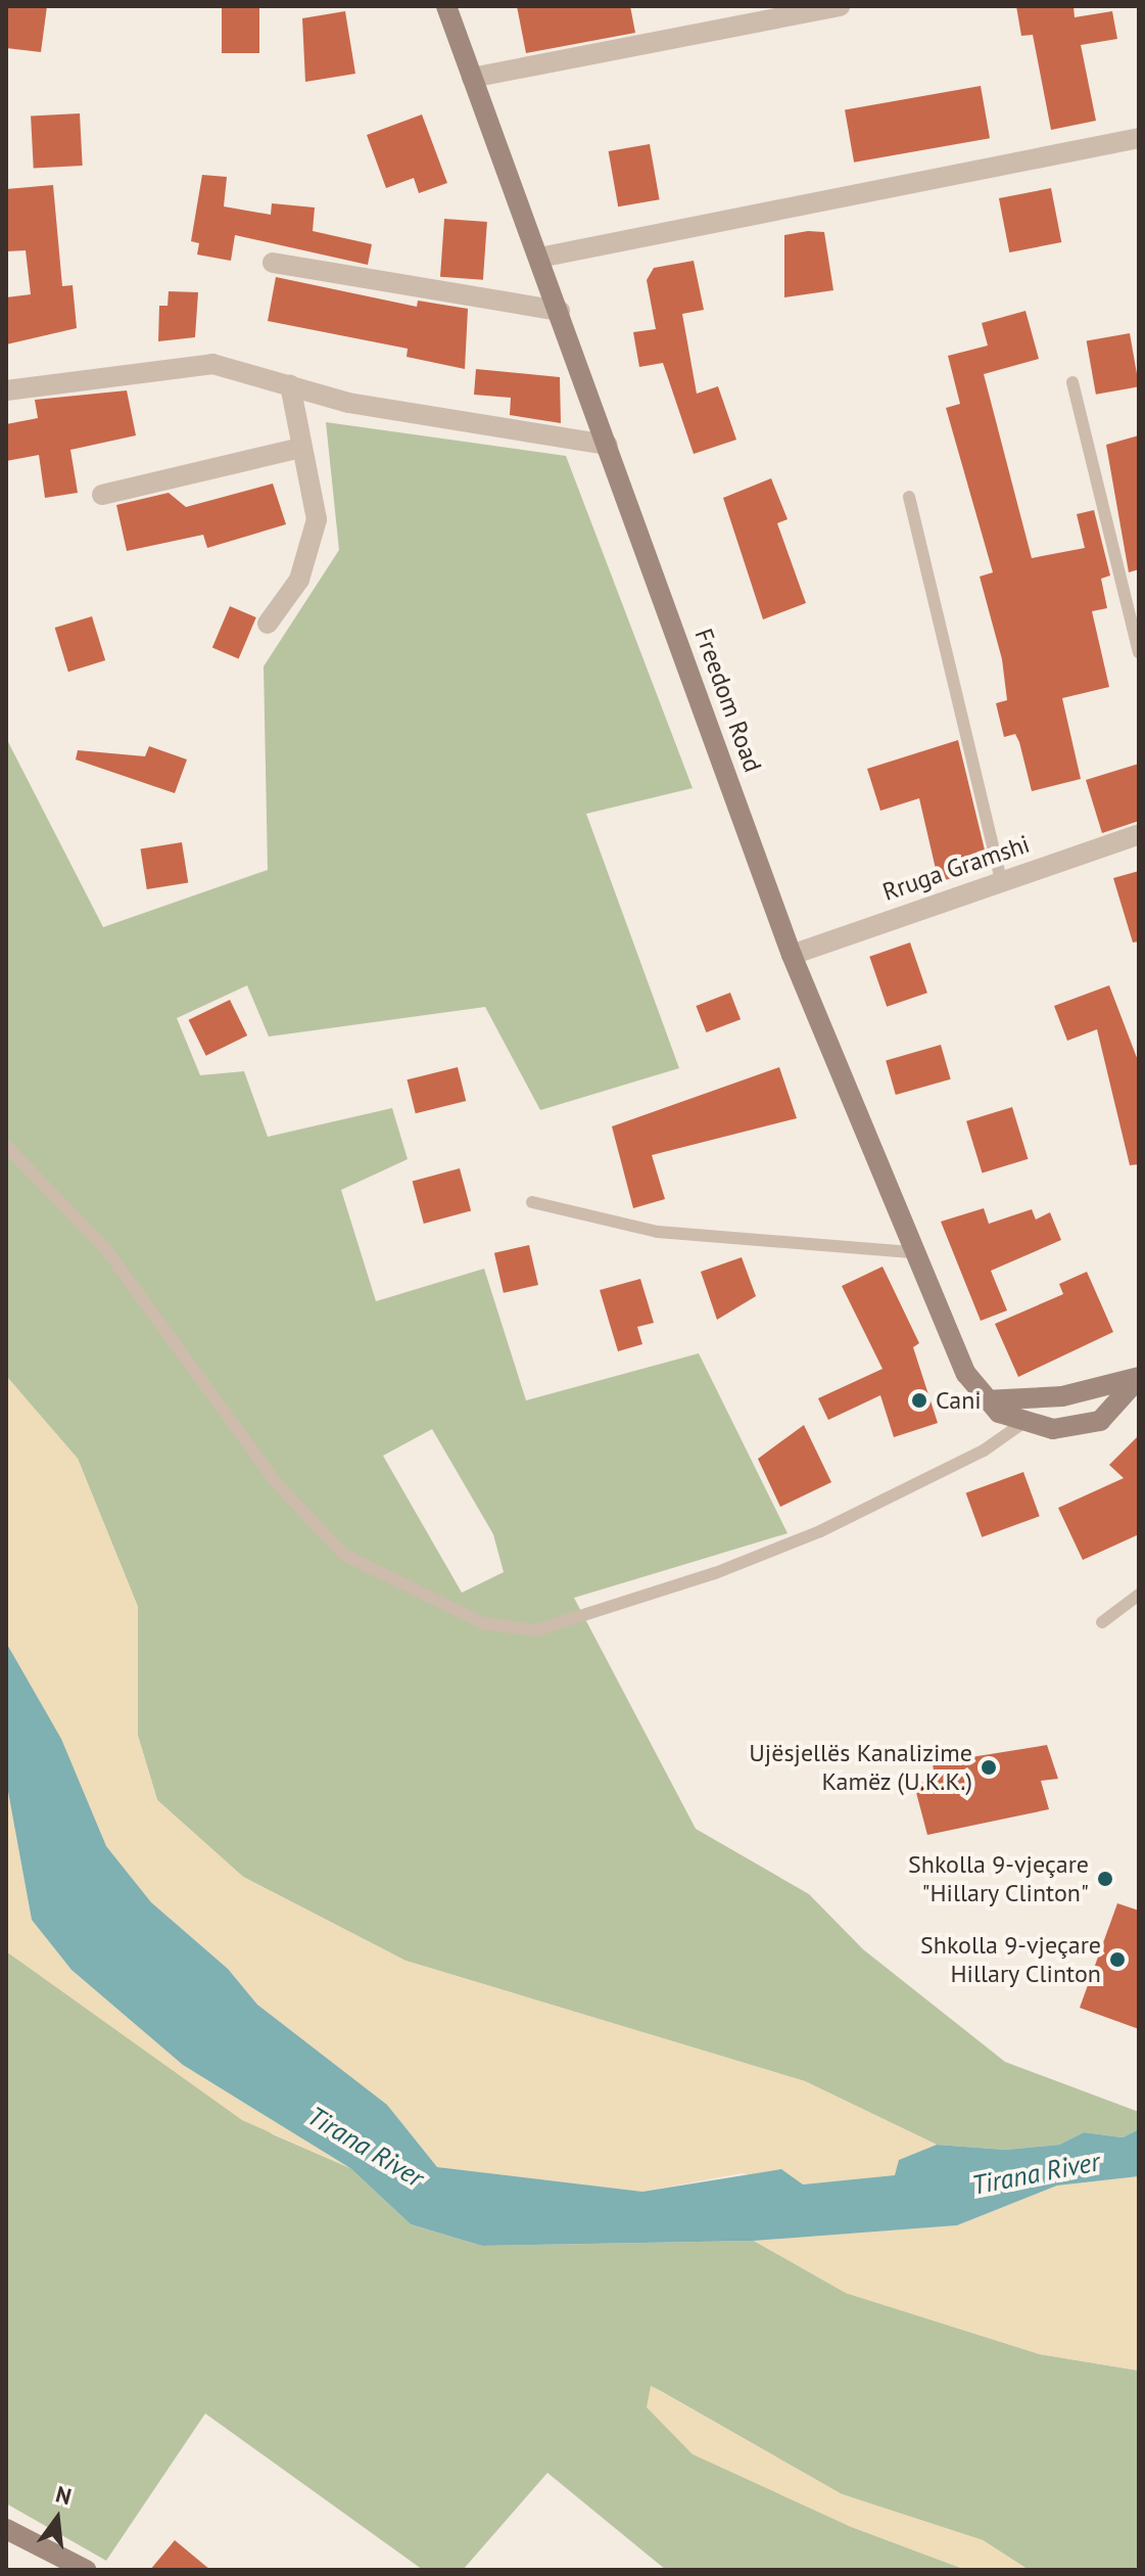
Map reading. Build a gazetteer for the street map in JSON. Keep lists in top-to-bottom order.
{
  "streets": {
    "main road": ["Freedom Road"],
    "street": ["Rruga Gramshi"]
  },
  "crossings": [
    ["Freedom Road", "Rruga Gramshi"]
  ],
  "water": ["Tirana River"],
  "places": [
    "Cani",
    "Ujësjellës Kanalizime Kamëz (U.K.K.)",
    "Shkolla 9-vjeçare \"Hillary Clinton\"",
    "Shkolla 9-vjeçare Hillary Clinton"
  ],
  "north": "top"
}
